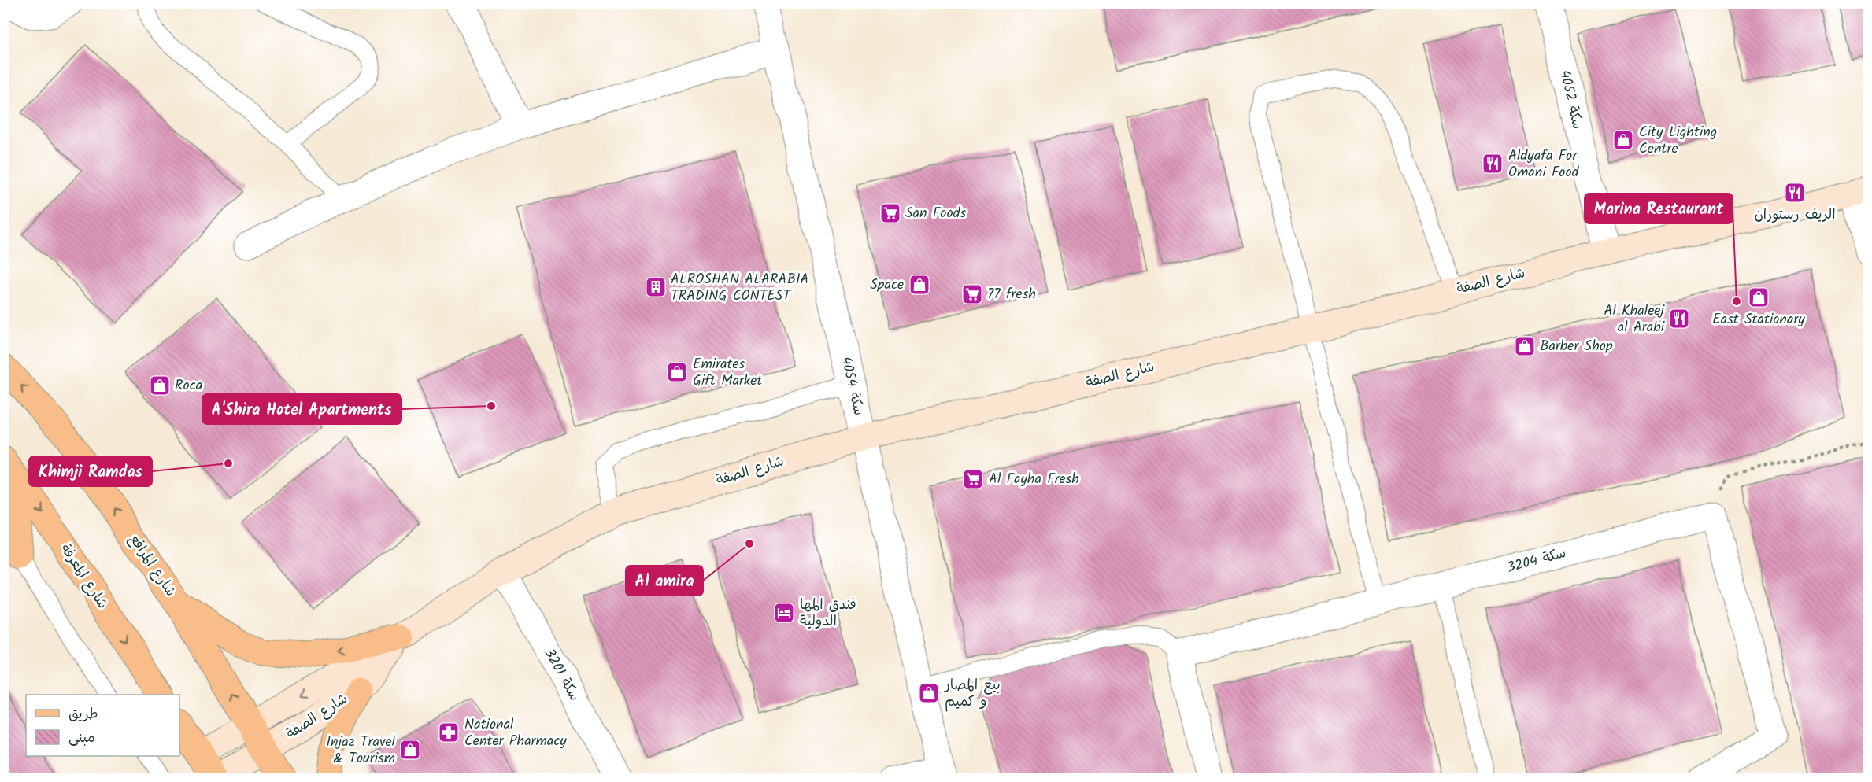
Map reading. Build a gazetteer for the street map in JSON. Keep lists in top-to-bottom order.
{
  "streets": {
    "main road": ["شارع المرافع", "شارع المعرفة"],
    "street": [
      "سكة 4052",
      "شارع الصفة",
      "سكة 4054",
      "سكة 3204",
      "سكة 3201"
    ]
  },
  "crossings": [
    ["سكة 4052", "شارع الصفة"],
    ["شارع الصفة", "سكة 4054"],
    ["شارع الصفة", "شارع المرافع"],
    ["شارع الصفة", "سكة 3201"]
  ],
  "one_way": ["شارع المرافع", "شارع المعرفة"],
  "places": {
    "shop": [
      "City Lighting Centre",
      "Space",
      "East Stationary",
      "Barber Shop",
      "Emirates Gift Market",
      "Roca",
      "بيع المصار و كميم",
      "Injaz Travel & Tourism"
    ],
    "restaurant": ["Aldyafa For Omani Food", "الریف رستوران", "Al Khaleej al Arabi"],
    "supermarket": ["San Foods", "77 fresh", "Al Fayha Fresh"],
    "building": ["ALROSHAN ALARABIA TRADING CONTEST"],
    "other": [
      "Marina Restaurant",
      "A'Shira Hotel Apartments",
      "Khimji Ramdas",
      "Al amira"
    ],
    "hotel": ["فندق المها الدولية"],
    "pharmacy": ["National Center Pharmacy"]
  },
  "legend": ["طريق", "مبنى"]
}
